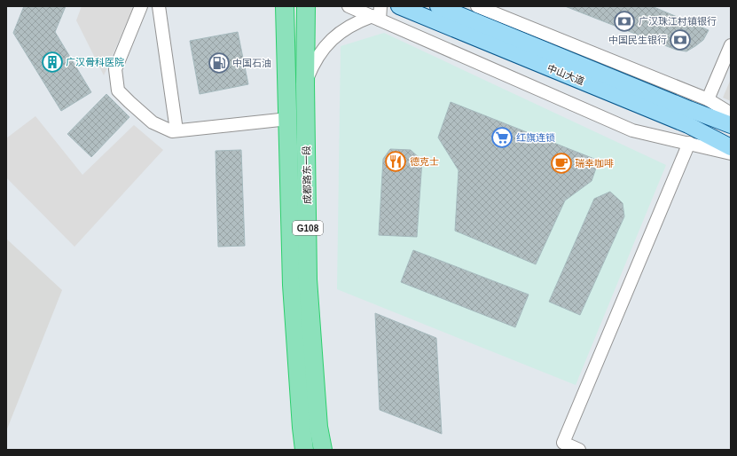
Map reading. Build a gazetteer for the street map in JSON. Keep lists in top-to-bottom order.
{
  "streets": {
    "highway": ["成都路东一段", "G108"],
    "main road": ["中山大道"]
  },
  "places": {
    "bank": ["广汉珠江村镇银行", "中国民生银行"],
    "building": ["广汉骨科医院"],
    "fuel station": ["中国石油"],
    "supermarket": ["红旗连锁"],
    "restaurant": ["德克士"],
    "cafe": ["瑞幸咖啡"]
  }
}
